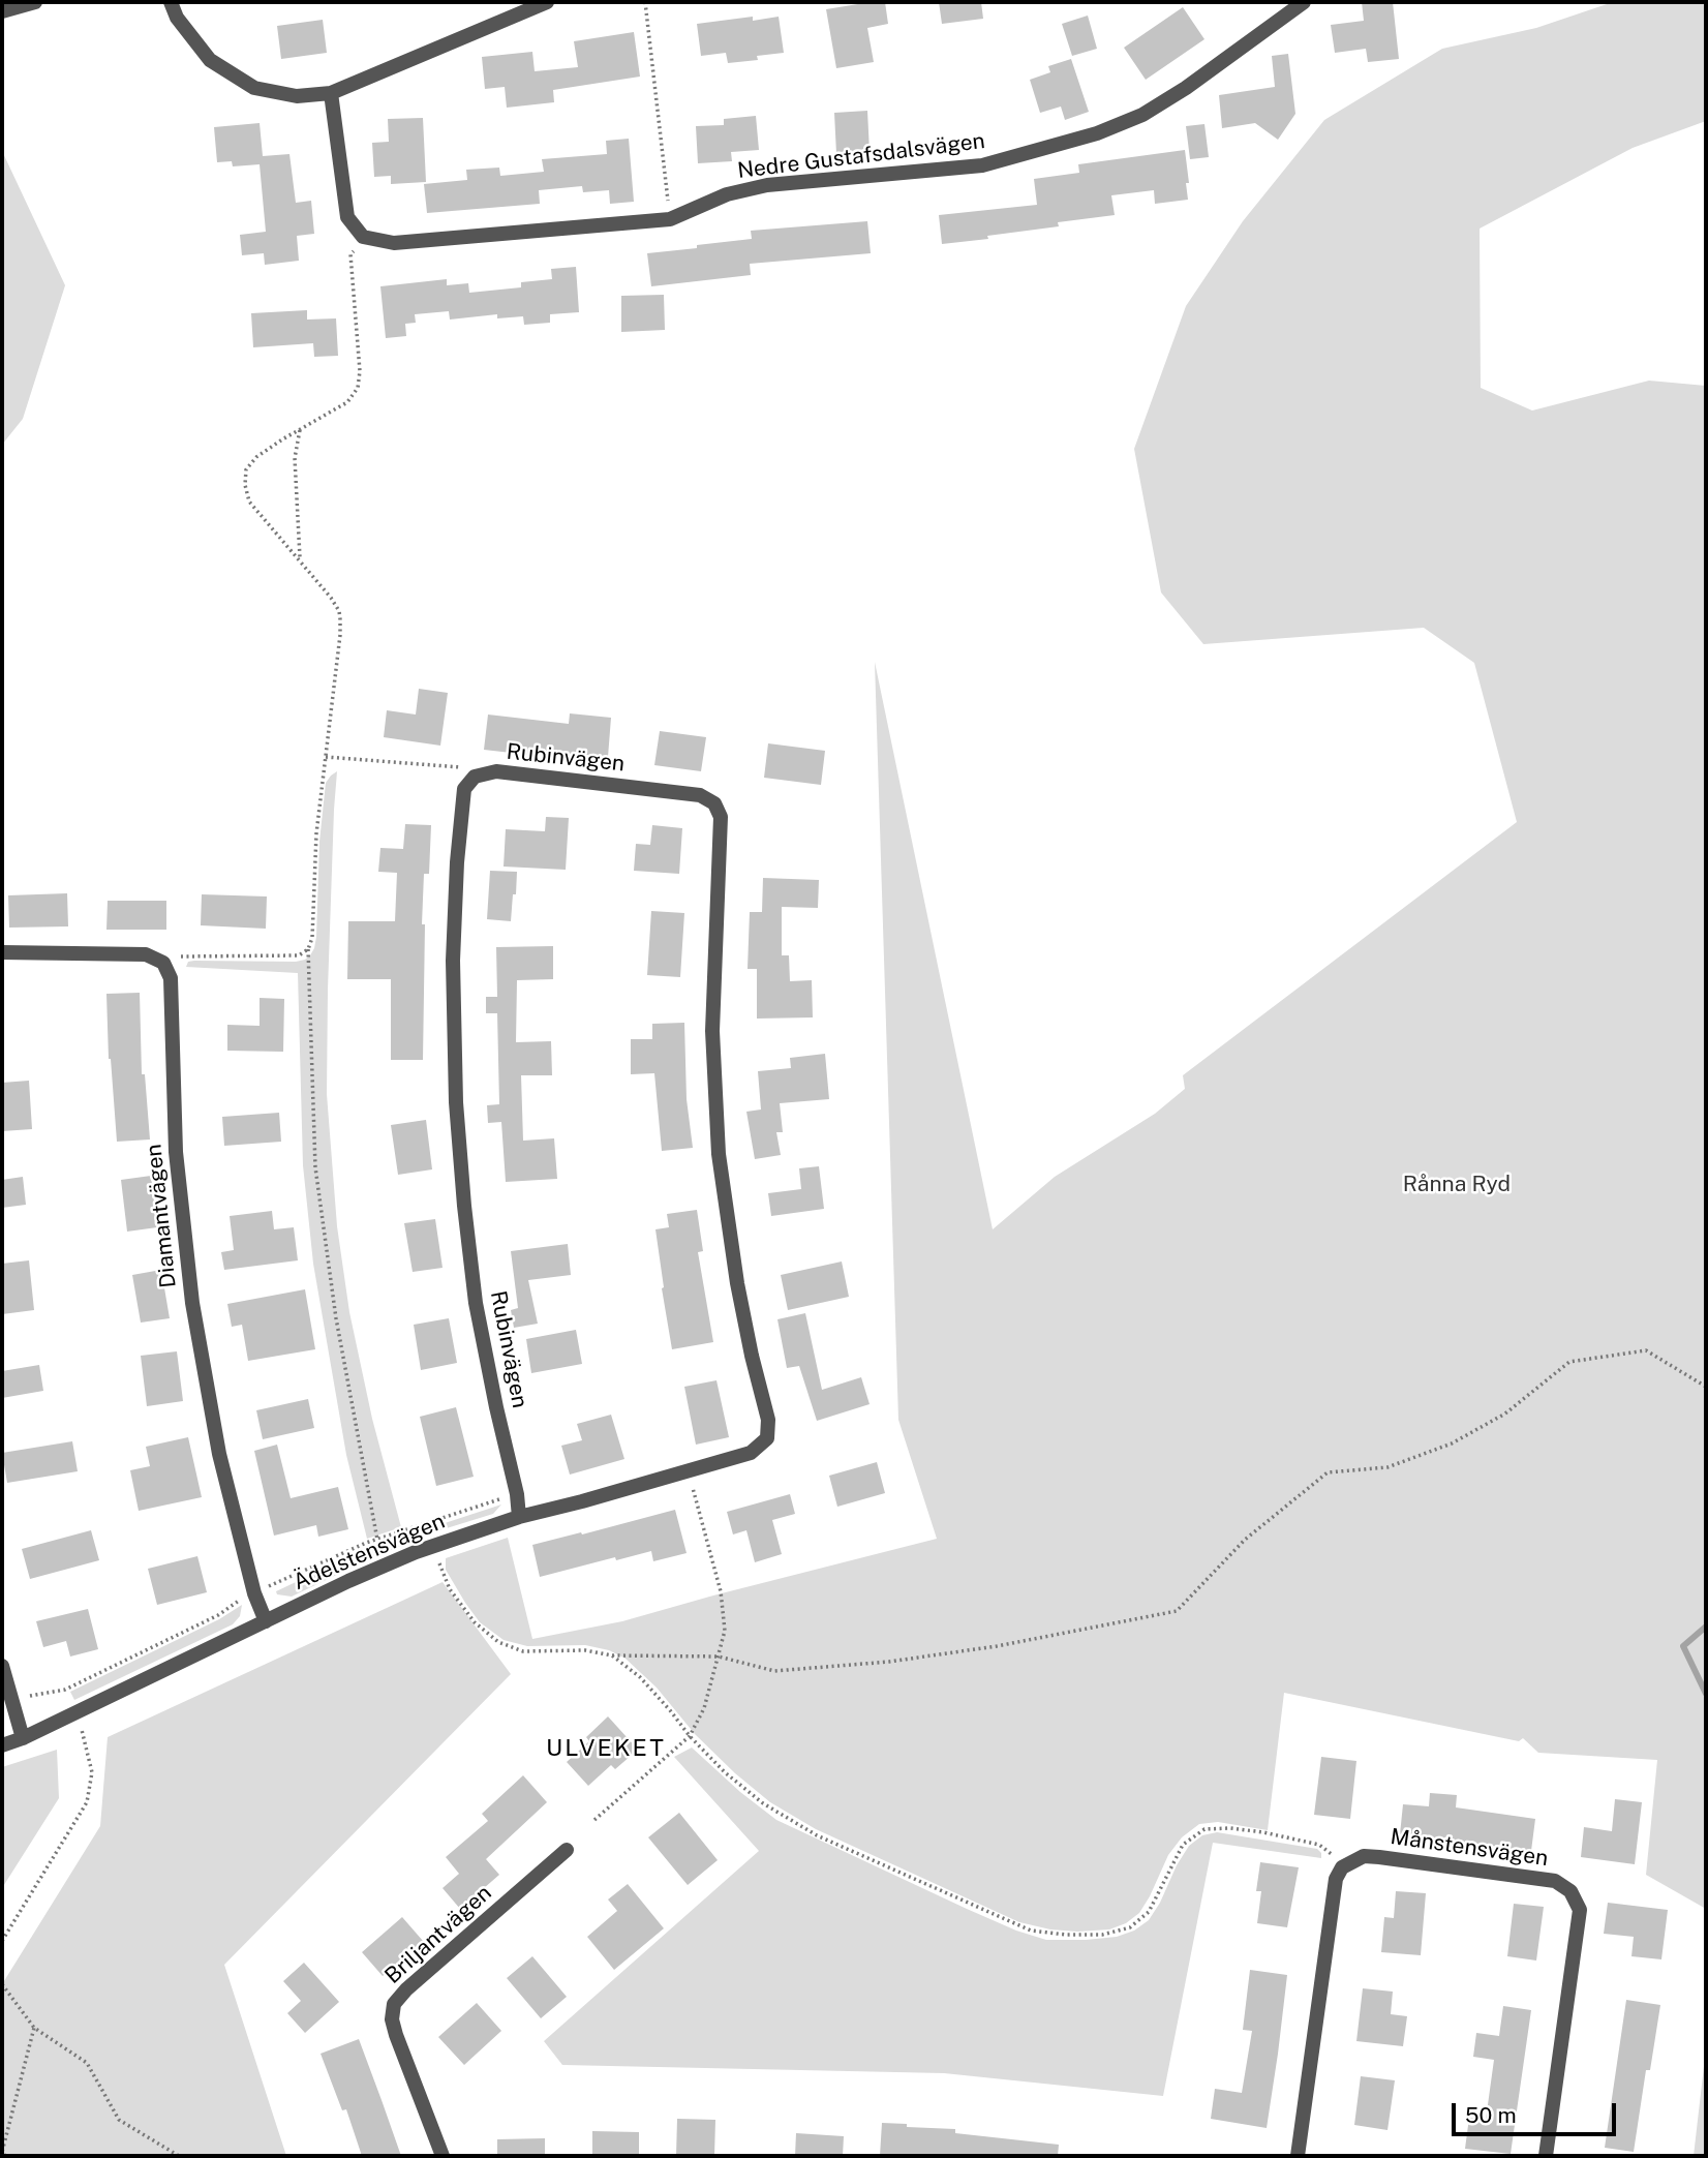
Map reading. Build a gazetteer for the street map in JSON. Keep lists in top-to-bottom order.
{
  "streets": {
    "street": [
      "Nedre Gustafsdalsvägen",
      "Rubinvägen",
      "Diamantvägen",
      "Ädelstensvägen",
      "Månstensvägen",
      "Briljantvägen"
    ]
  },
  "crossings": [
    ["Rubinvägen", "Ädelstensvägen"],
    ["Diamantvägen", "Ädelstensvägen"]
  ],
  "districts": ["ULVEKET"],
  "parks": ["Rånna Ryd"],
  "scale_bar": "50 m"
}
